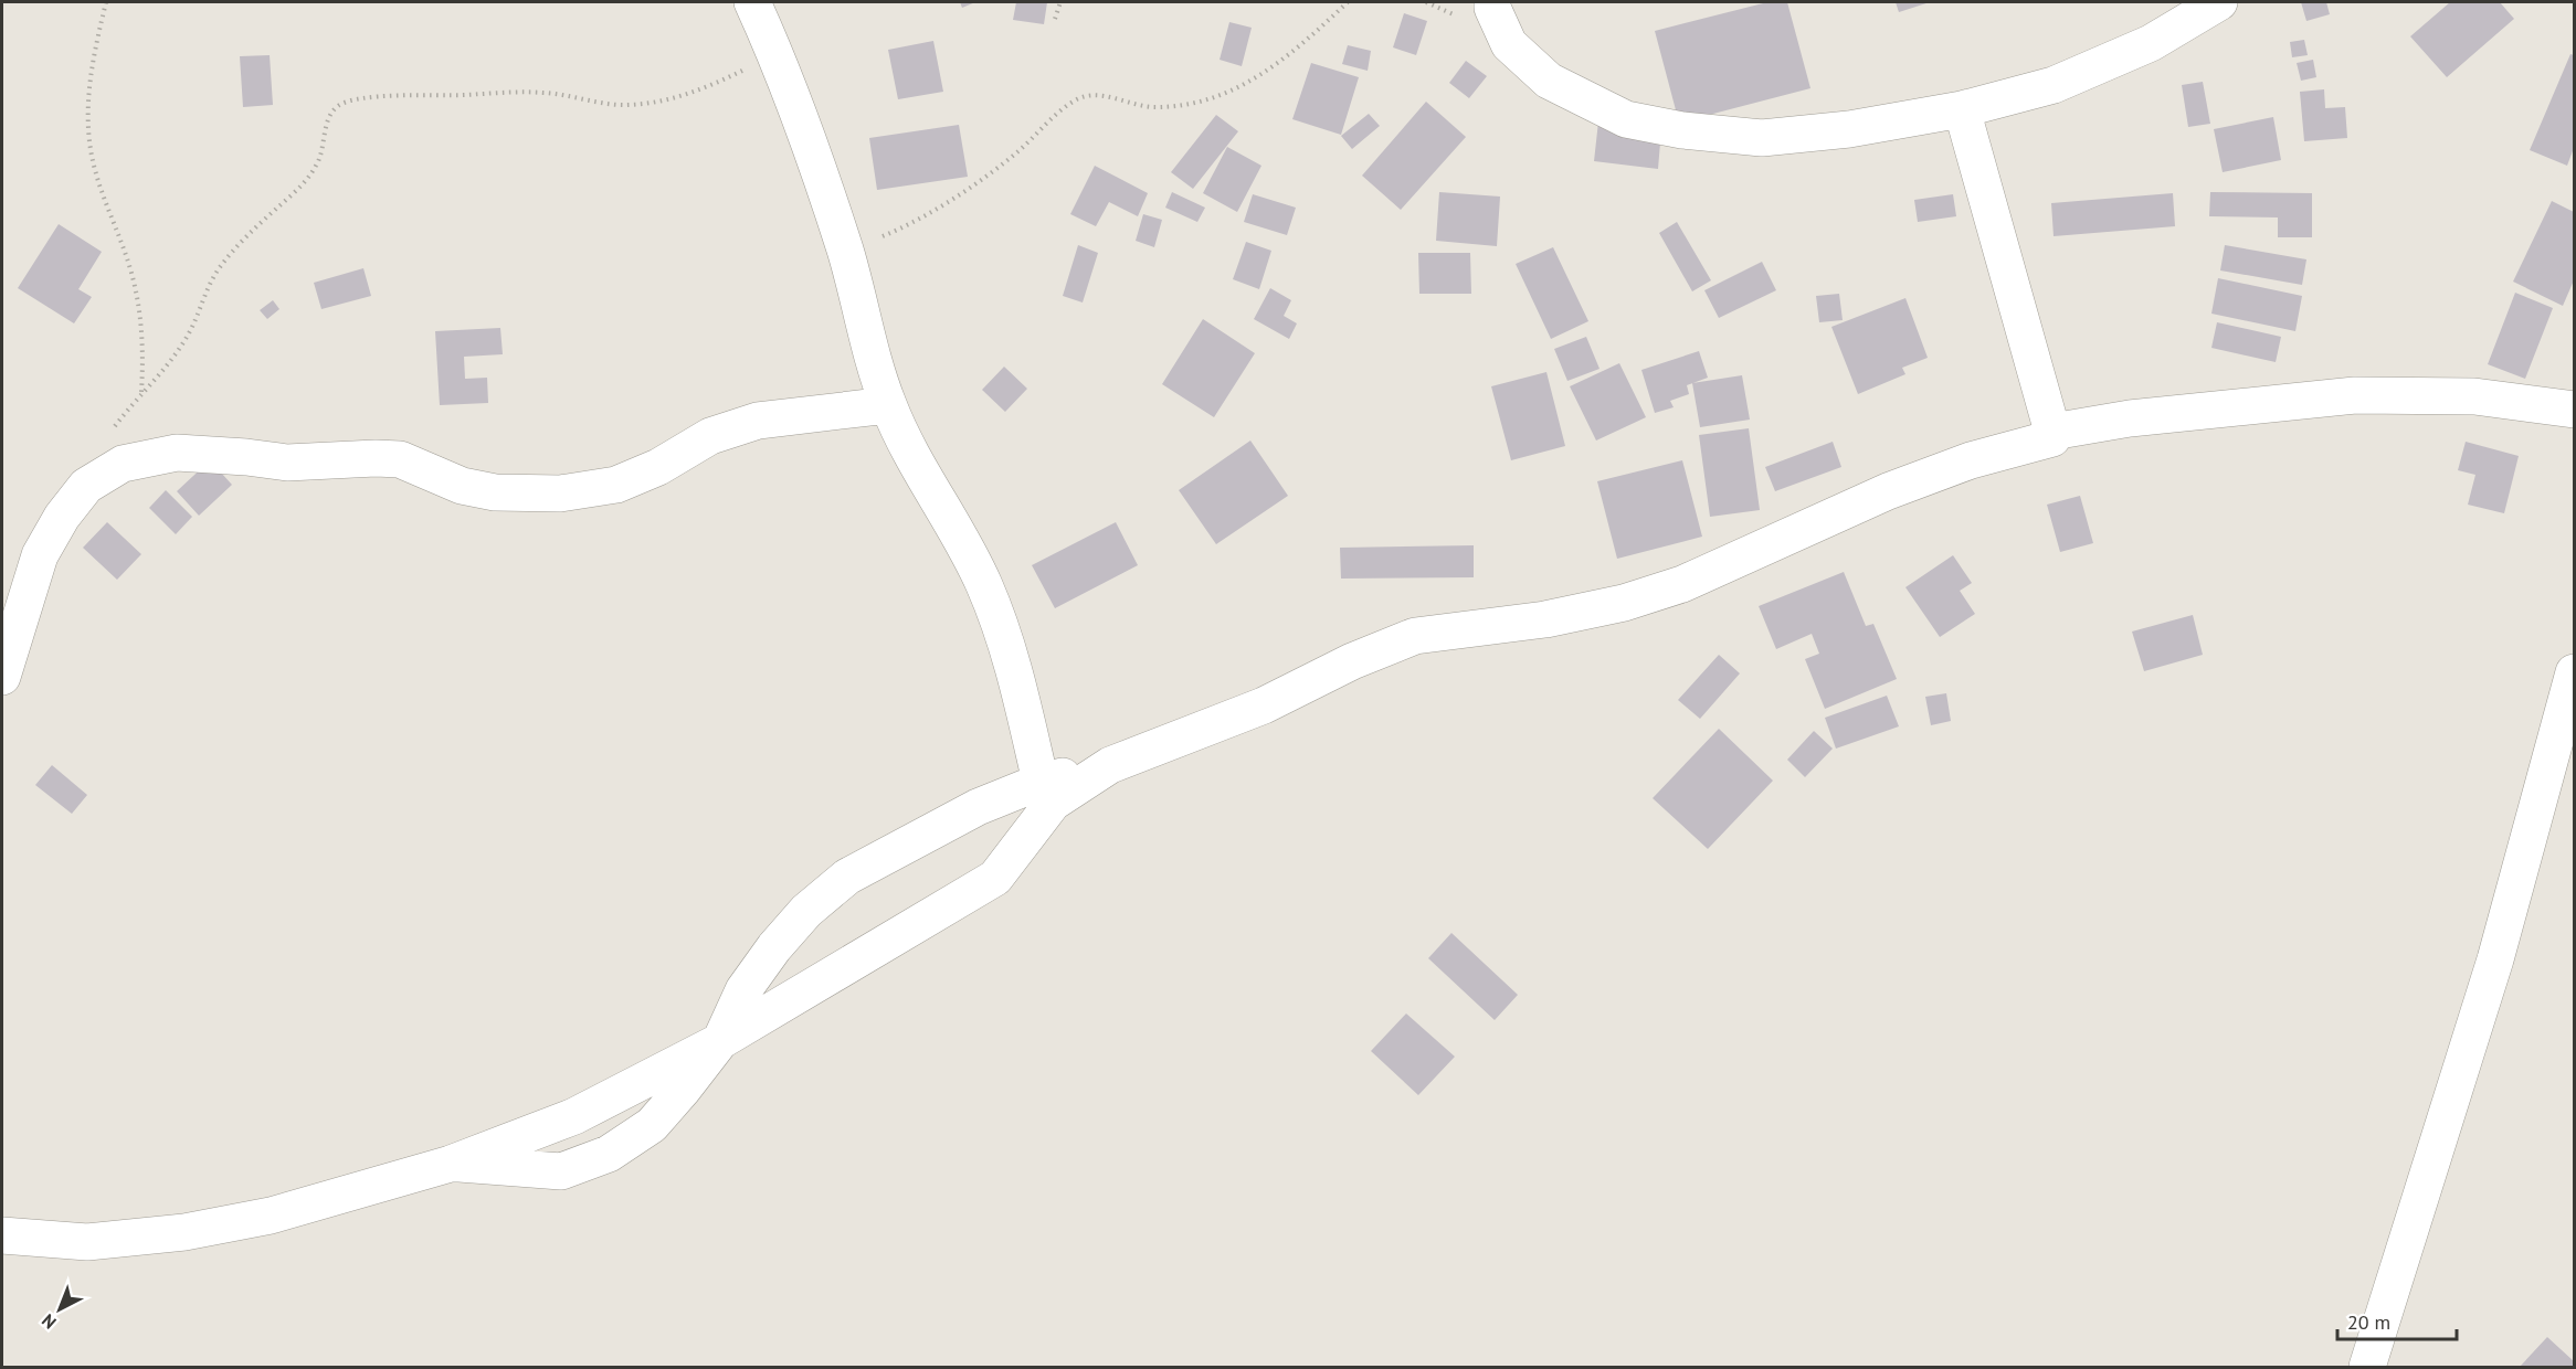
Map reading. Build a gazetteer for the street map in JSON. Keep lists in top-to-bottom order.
{
  "scale_bar": "20 m",
  "north": "bottom left"
}
